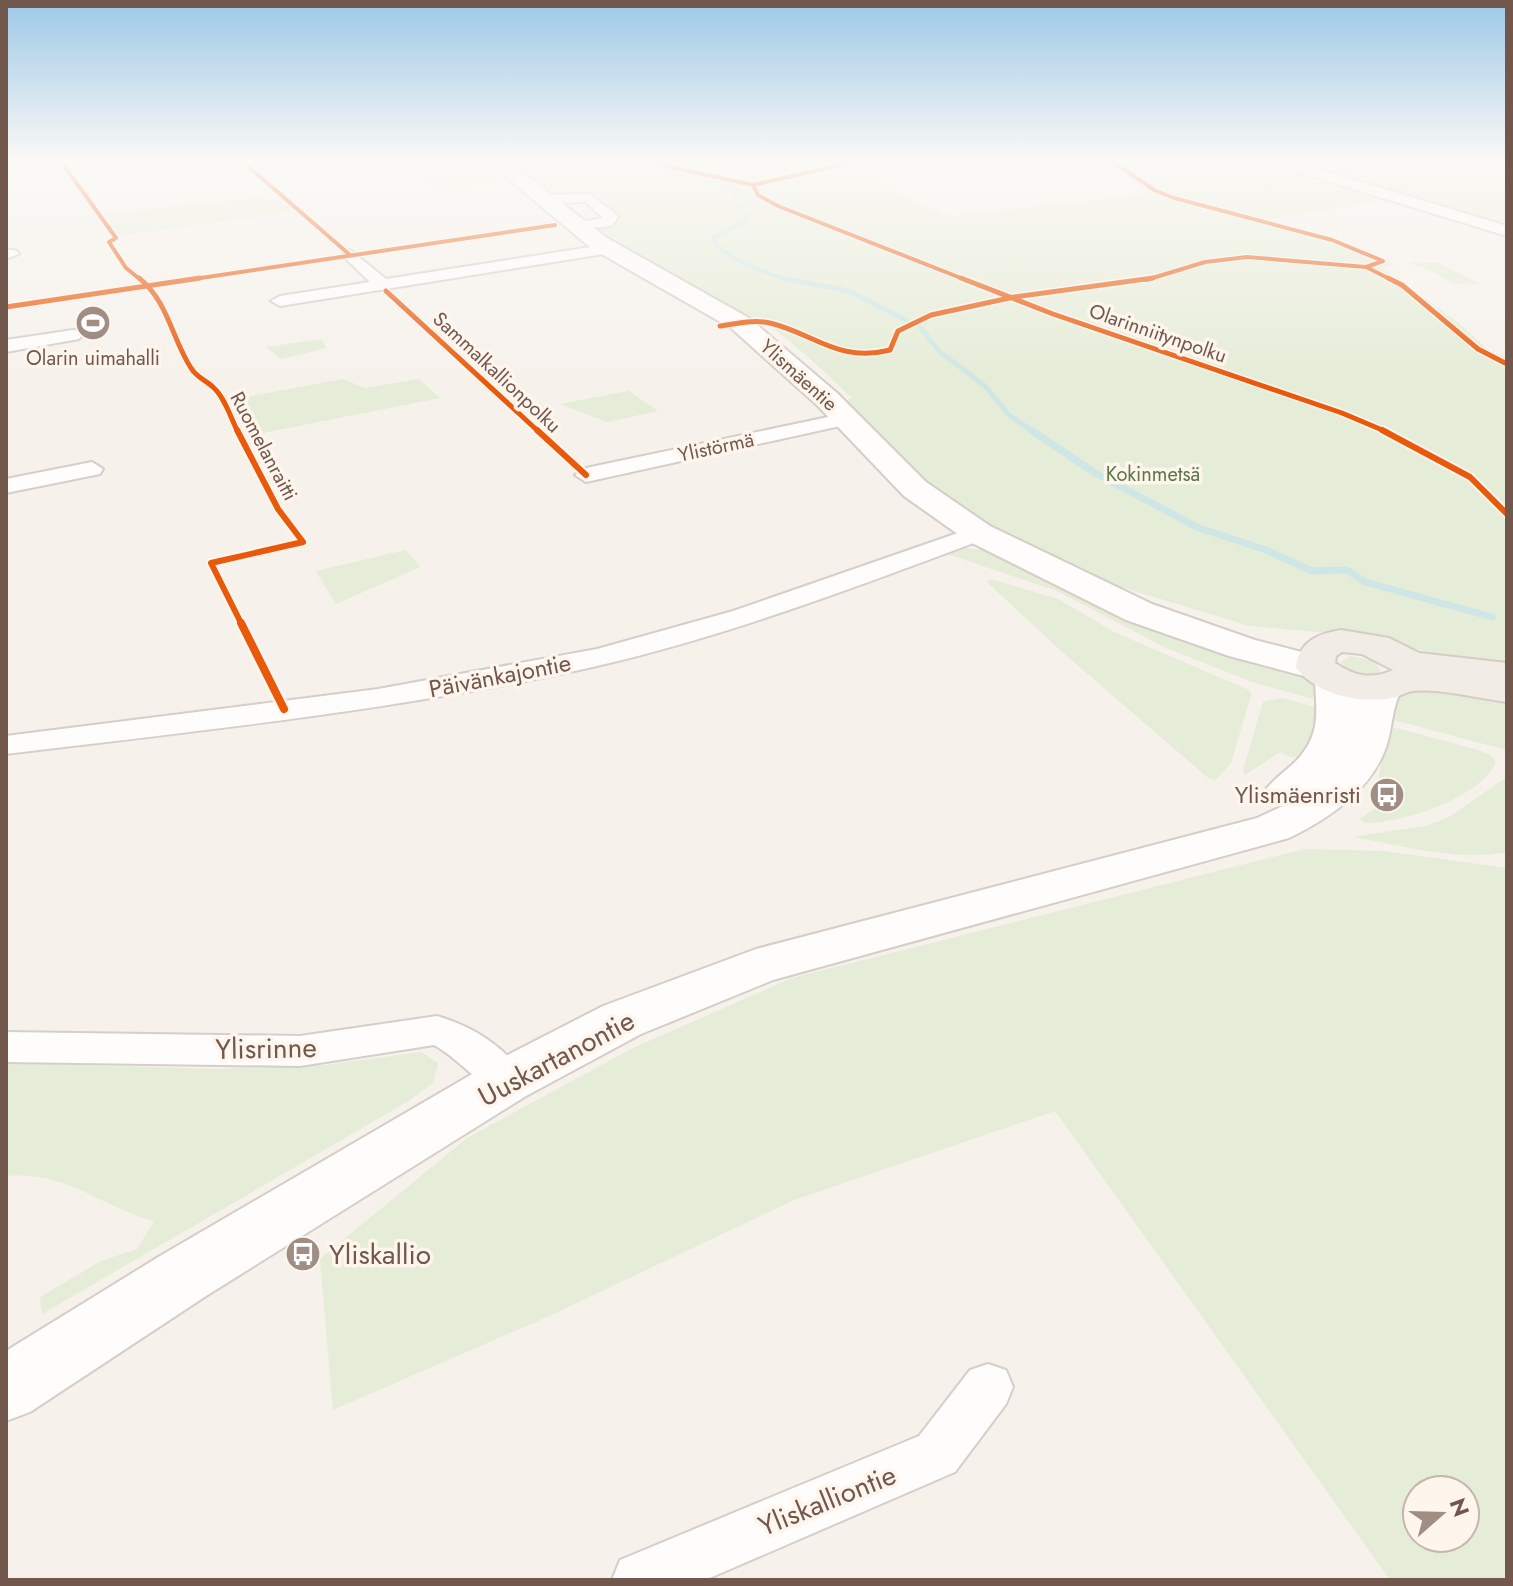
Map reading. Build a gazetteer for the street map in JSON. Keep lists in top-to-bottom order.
{
  "streets": {
    "main road": ["Ylismäentie", "Uuskartanontie"],
    "street": [
      "Ylistörmä",
      "Päivänkajontie",
      "Ylisrinne",
      "Yliskalliontie"
    ],
    "cycle path": ["Olarinniitynpolku", "Sammalkallionpolku", "Ruomelanraitti"]
  },
  "crossings": [
    ["Ylismäentie", "Ylistörmä"],
    ["Ylismäentie", "Päivänkajontie"],
    ["Ylismäentie", "Uuskartanontie"],
    ["Ylisrinne", "Uuskartanontie"]
  ],
  "parks": ["Kokinmetsä"],
  "places": {
    "sports": ["Olarin uimahalli"],
    "bus stop": ["Ylismäenristi", "Yliskallio"]
  },
  "north": "right"
}
